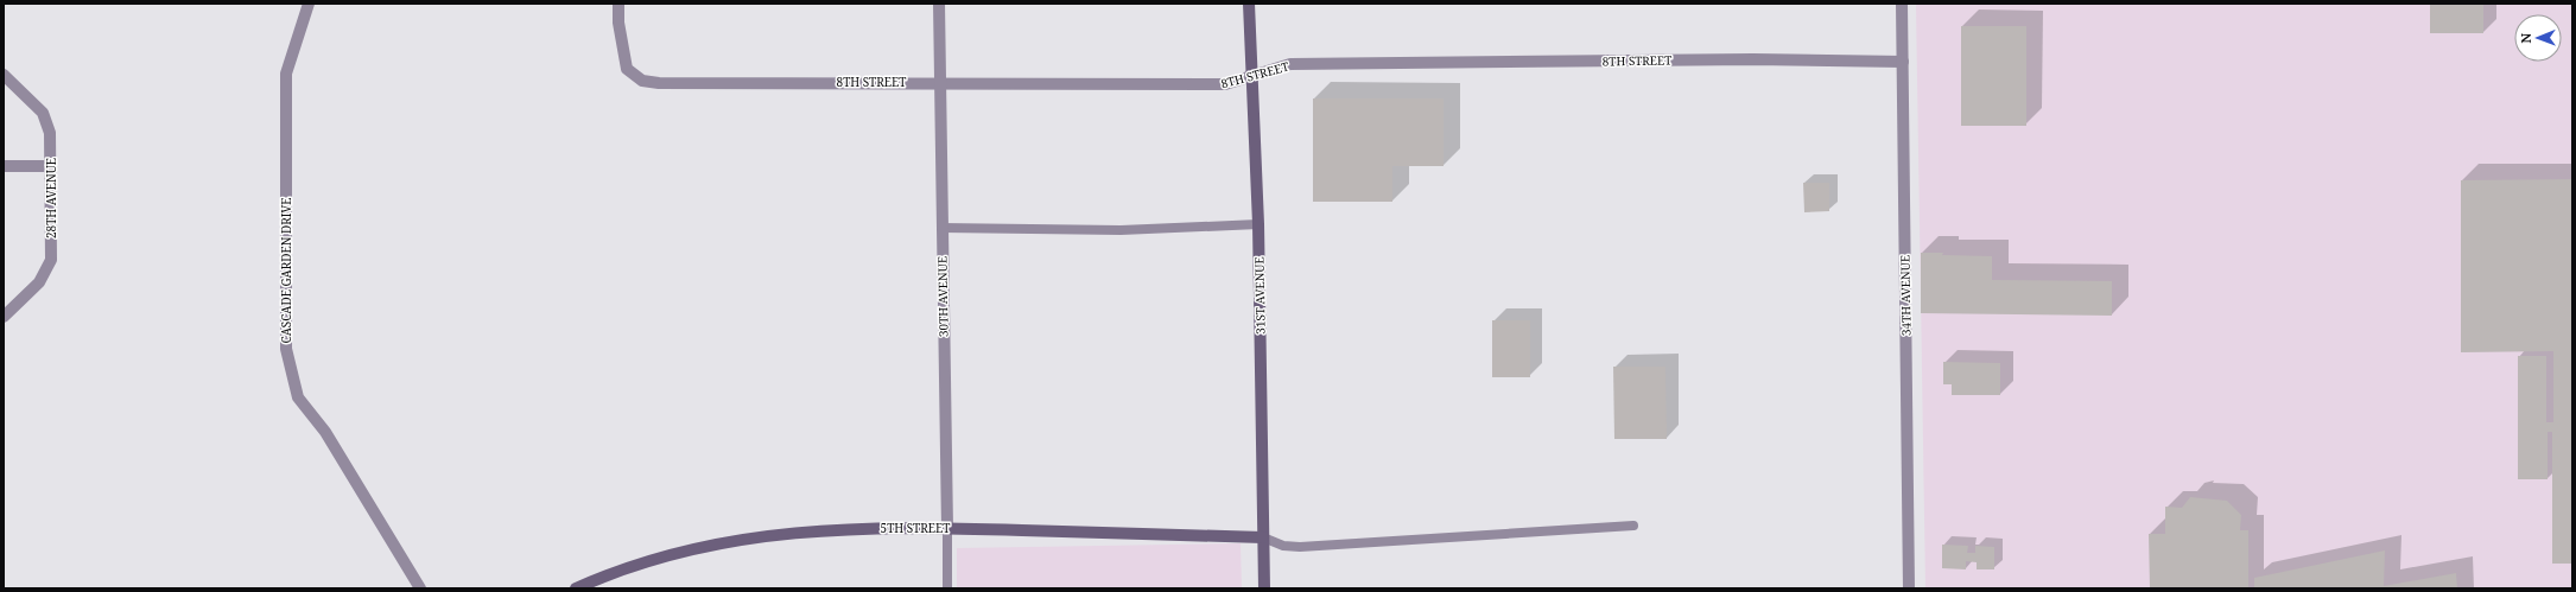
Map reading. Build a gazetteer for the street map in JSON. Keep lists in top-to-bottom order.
{
  "streets": {
    "street": [
      "8TH STREET",
      "28TH AVENUE",
      "CASCADE GARDEN DRIVE",
      "31ST AVENUE",
      "34TH AVENUE",
      "30TH AVENUE",
      "5TH STREET"
    ]
  },
  "crossings": [
    ["8TH STREET", "31ST AVENUE"],
    ["8TH STREET", "34TH AVENUE"],
    ["8TH STREET", "30TH AVENUE"],
    ["31ST AVENUE", "5TH STREET"],
    ["30TH AVENUE", "5TH STREET"]
  ],
  "north": "left"
}
